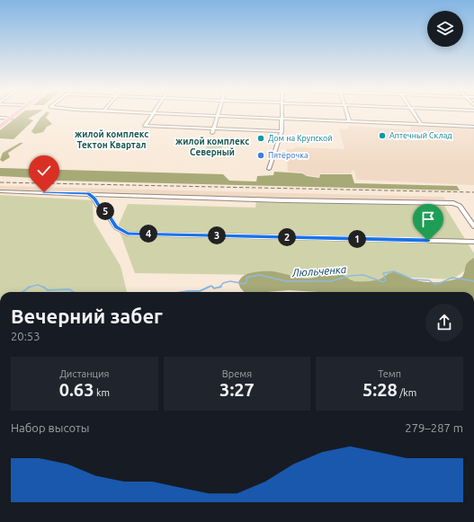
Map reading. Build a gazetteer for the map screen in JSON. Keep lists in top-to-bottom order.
{
  "districts": ["жилой комплекс Тектон Квартал", "жилой комплекс Северный"],
  "water": ["Люльченка"],
  "places": ["Аптечный Склад", "Дом на Крупской", "Пятёрочка"],
  "page": {
    "pins": [
      "5",
      "4",
      "3",
      "2",
      "1"
    ],
    "heading": ["Вечерний забег", "20:53"],
    "stats": [
      ["Дистанция", "0.63 km"],
      ["Время", "3:27"],
      ["Темп", "5:28 /km"]
    ],
    "chart": ["Набор высоты", "279–287 m"]
  }
}
